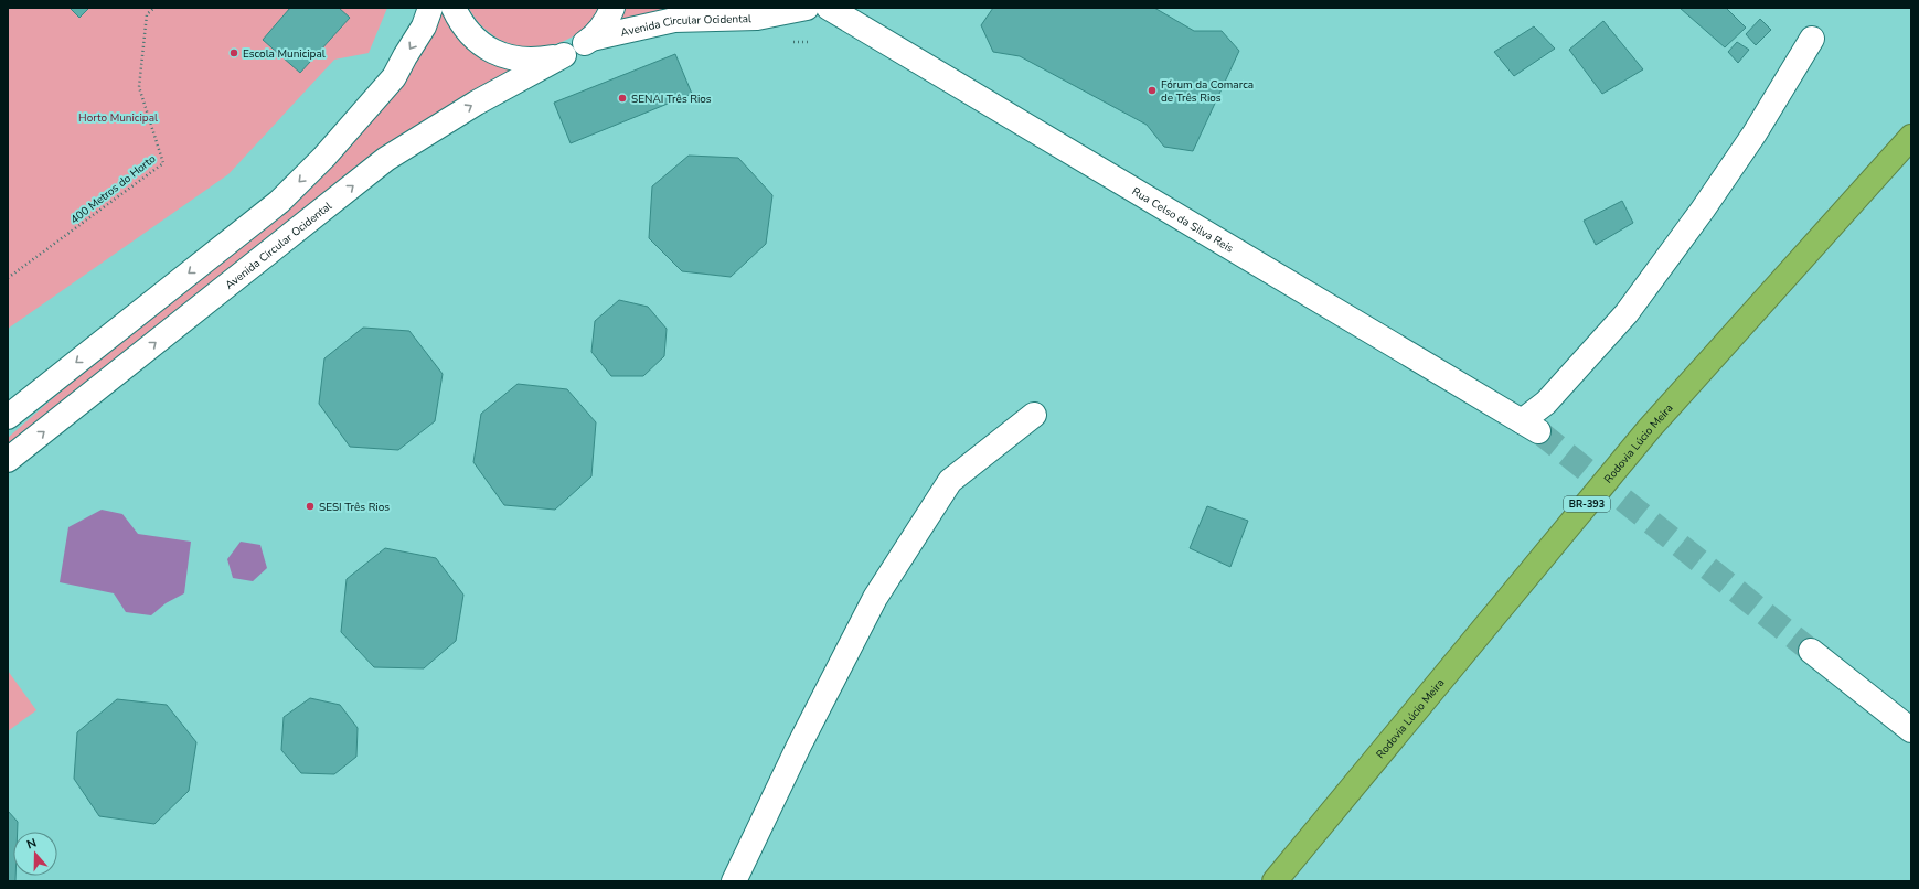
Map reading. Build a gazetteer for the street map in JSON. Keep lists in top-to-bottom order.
{
  "streets": {
    "highway": ["Rodovia Lúcio Meira", "BR-393"],
    "street": ["Avenida Circular Ocidental", "Rua Celso da Silva Reis"],
    "path": ["400 Metros do Horto"]
  },
  "parks": ["Horto Municipal"],
  "places": [
    "Escola Municipal",
    "Fórum da Comarca de Três Rios",
    "SENAI Três Rios",
    "SESI Três Rios"
  ],
  "north": "top"
}
